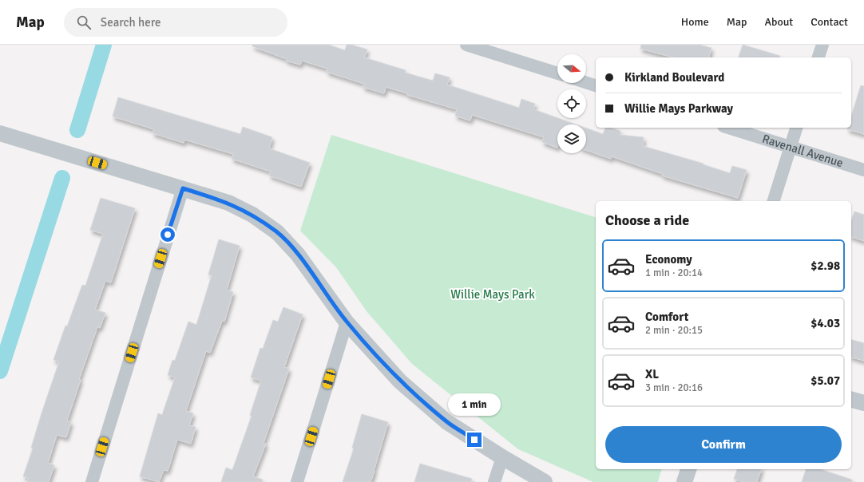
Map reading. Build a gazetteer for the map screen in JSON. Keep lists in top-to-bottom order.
{
  "streets": {
    "street": ["Ravenall Avenue"]
  },
  "parks": ["Willie Mays Park"],
  "north": "right",
  "page": {
    "header": "Map",
    "search": "Search here",
    "nav": [
      "Home",
      "Map",
      "About",
      "Contact"
    ],
    "banner": ["Kirkland Boulevard", "Willie Mays Parkway"],
    "heading": "Choose a ride",
    "list": [
      {
        "name": "Economy",
        "note": "1 min · 20:14",
        "value": "$2.98"
      },
      {
        "name": "Comfort",
        "note": "2 min · 20:15",
        "value": "$4.03"
      },
      {
        "name": "XL",
        "note": "3 min · 20:16",
        "value": "$5.07"
      }
    ],
    "bubble": "1 min",
    "buttons": "Confirm"
  }
}
